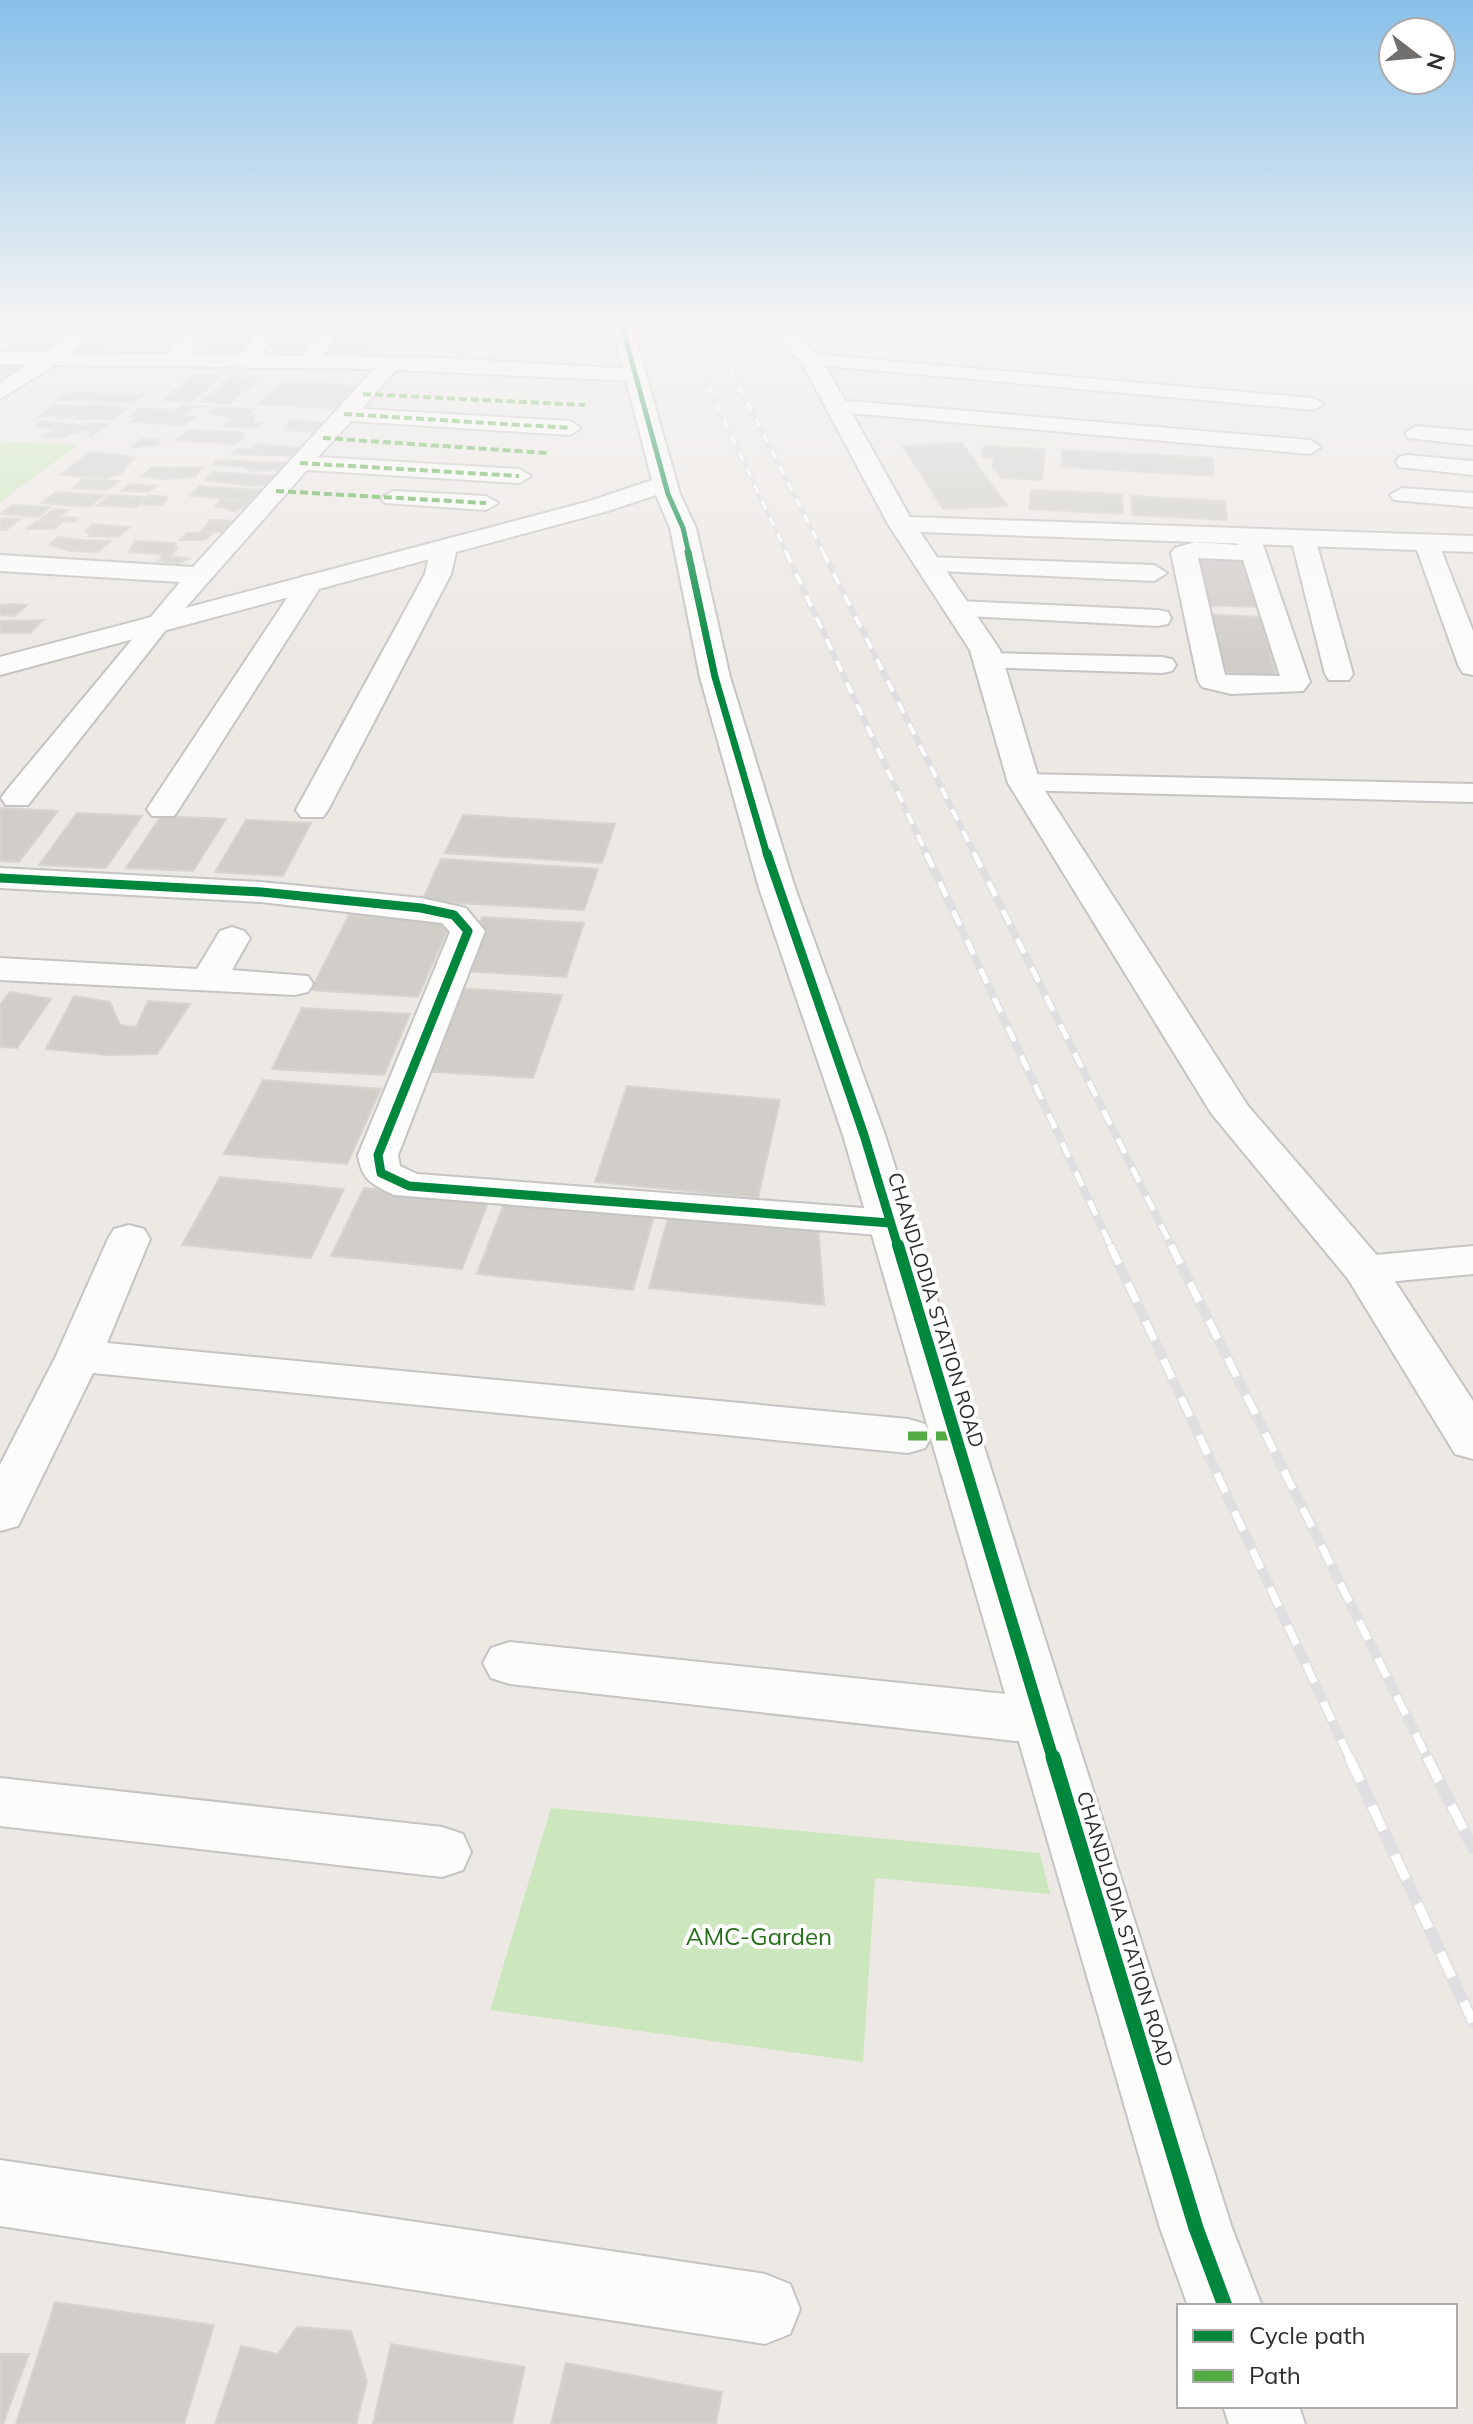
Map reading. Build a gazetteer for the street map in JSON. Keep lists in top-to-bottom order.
{
  "streets": {
    "street": ["CHANDLODIA STATION ROAD"]
  },
  "parks": ["AMC-Garden"],
  "legend": ["Cycle path", "Path"],
  "north": "right"
}
